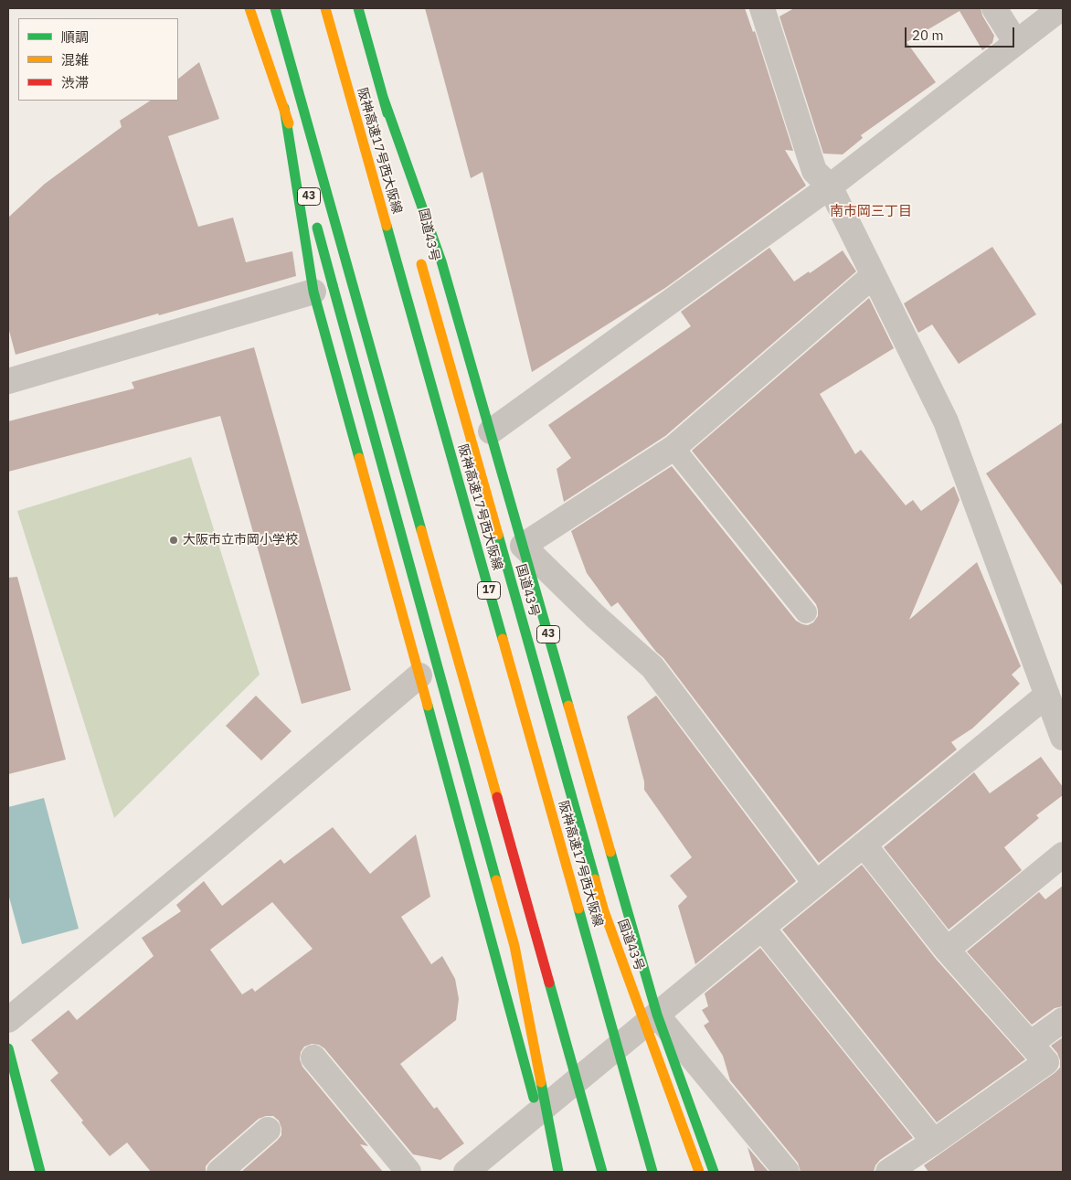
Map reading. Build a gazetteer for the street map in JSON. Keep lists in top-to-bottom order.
{
  "streets": {
    "main road": [
      "阪神高速17号西大阪線",
      "43",
      "国道43号",
      "17"
    ]
  },
  "districts": ["南市岡三丁目"],
  "places": ["大阪市立市岡小学校"],
  "legend": ["順調", "混雑", "渋滞"],
  "scale_bar": "20 m"
}
